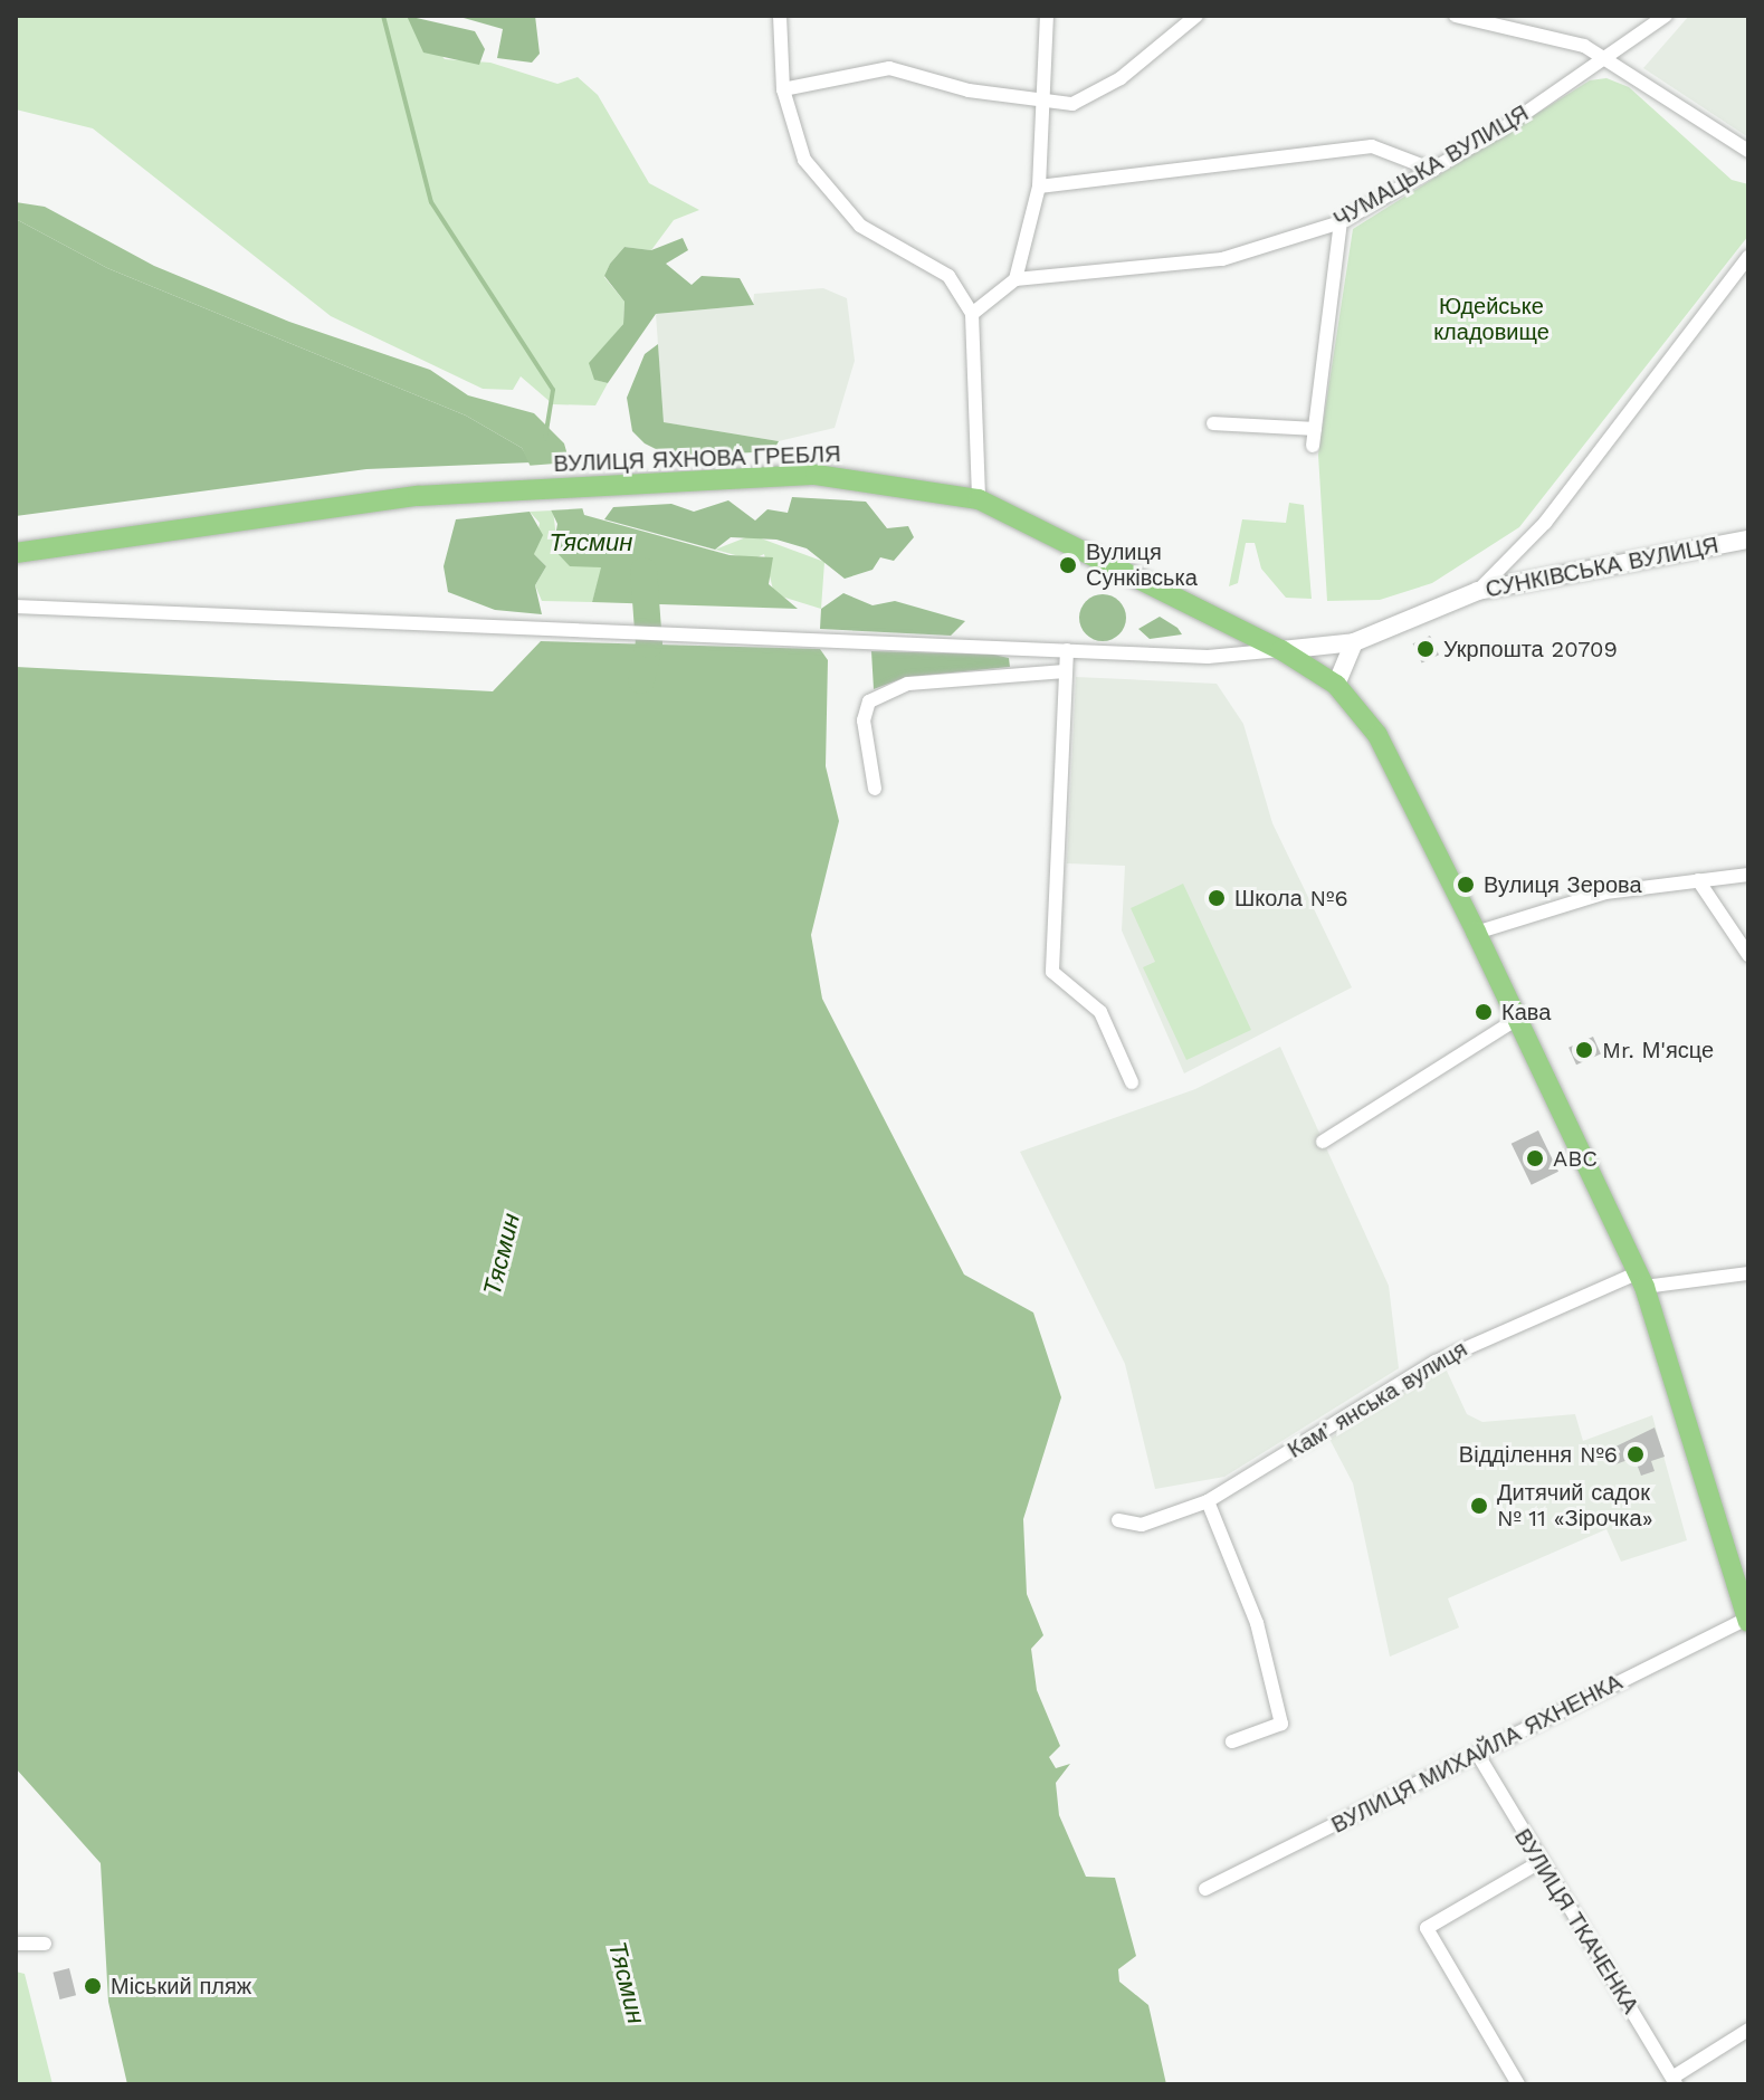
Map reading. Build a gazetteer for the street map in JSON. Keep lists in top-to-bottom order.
{
  "streets": {
    "main road": ["ВУЛИЦЯ ЯХНОВА ГРЕБЛЯ"],
    "street": [
      "ЧУМАЦЬКА ВУЛИЦЯ",
      "СУНКІВСЬКА ВУЛИЦЯ",
      "Камʼянська вулиця",
      "ВУЛИЦЯ МИХАЙЛА ЯХНЕНКА",
      "ВУЛИЦЯ ТКАЧЕНКА"
    ]
  },
  "crossings": [
    ["ВУЛИЦЯ ЯХНОВА ГРЕБЛЯ", "СУНКІВСЬКА ВУЛИЦЯ"],
    ["ВУЛИЦЯ МИХАЙЛА ЯХНЕНКА", "ВУЛИЦЯ ТКАЧЕНКА"]
  ],
  "water": ["Тясмин"],
  "parks": ["Юдейське кладовище"],
  "places": [
    "Вулиця Сунківська",
    "Укрпошта 20709",
    "Вулиця Зерова",
    "Школа №6",
    "Кава",
    "Mr. М'ясце",
    "ABC",
    "Відділення №6",
    "Дитячий садок № 11 «Зірочка»",
    "Міський пляж"
  ]
}
